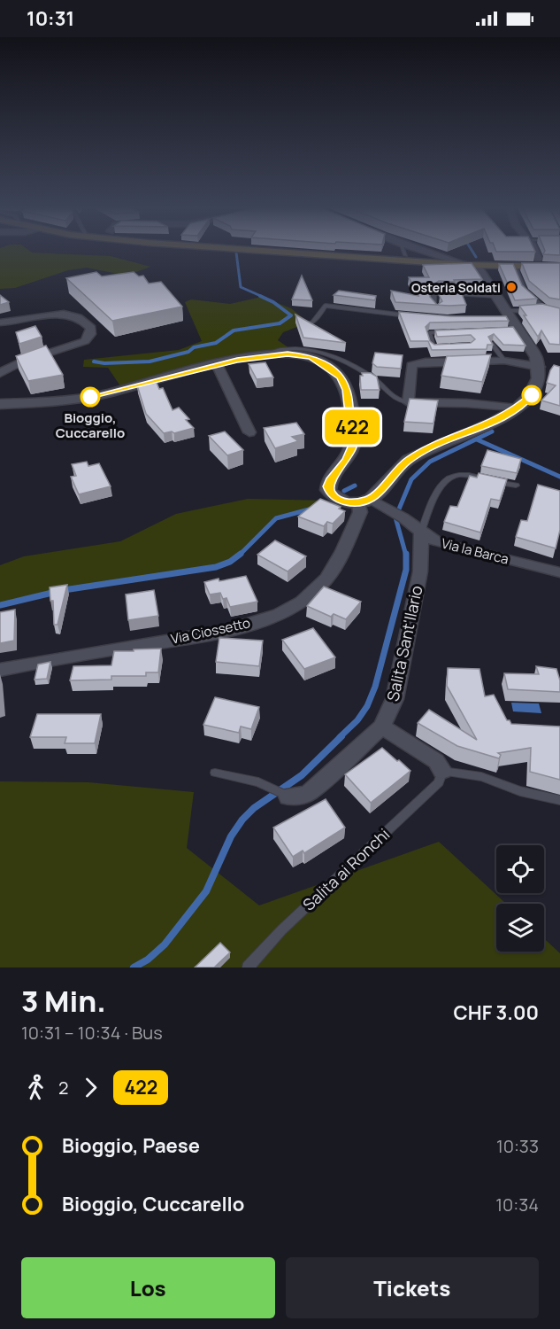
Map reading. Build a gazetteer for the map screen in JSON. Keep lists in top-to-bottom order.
{
  "streets": {
    "street": ["Via la Barca", "Via Ciossetto", "Salita Sant'Ilario"],
    "lane": ["Salita ai Ronchi"]
  },
  "crossings": [
    ["Via la Barca", "Via Ciossetto"],
    ["Via la Barca", "Salita Sant'Ilario"]
  ],
  "places": ["Osteria Soldati", "Bioggio, Cuccarello"],
  "lines": ["bus line 422"],
  "page": {
    "status": "10:31",
    "on_map": "422",
    "heading": ["3 Min.", "10:31 – 10:34 · Bus", "CHF 3.00"],
    "legs": ["2", "422"],
    "list": [
      {
        "name": "Bioggio, Paese",
        "value": "10:33"
      },
      {
        "name": "Bioggio, Cuccarello",
        "value": "10:34"
      }
    ],
    "buttons": ["Los", "Tickets"]
  }
}
